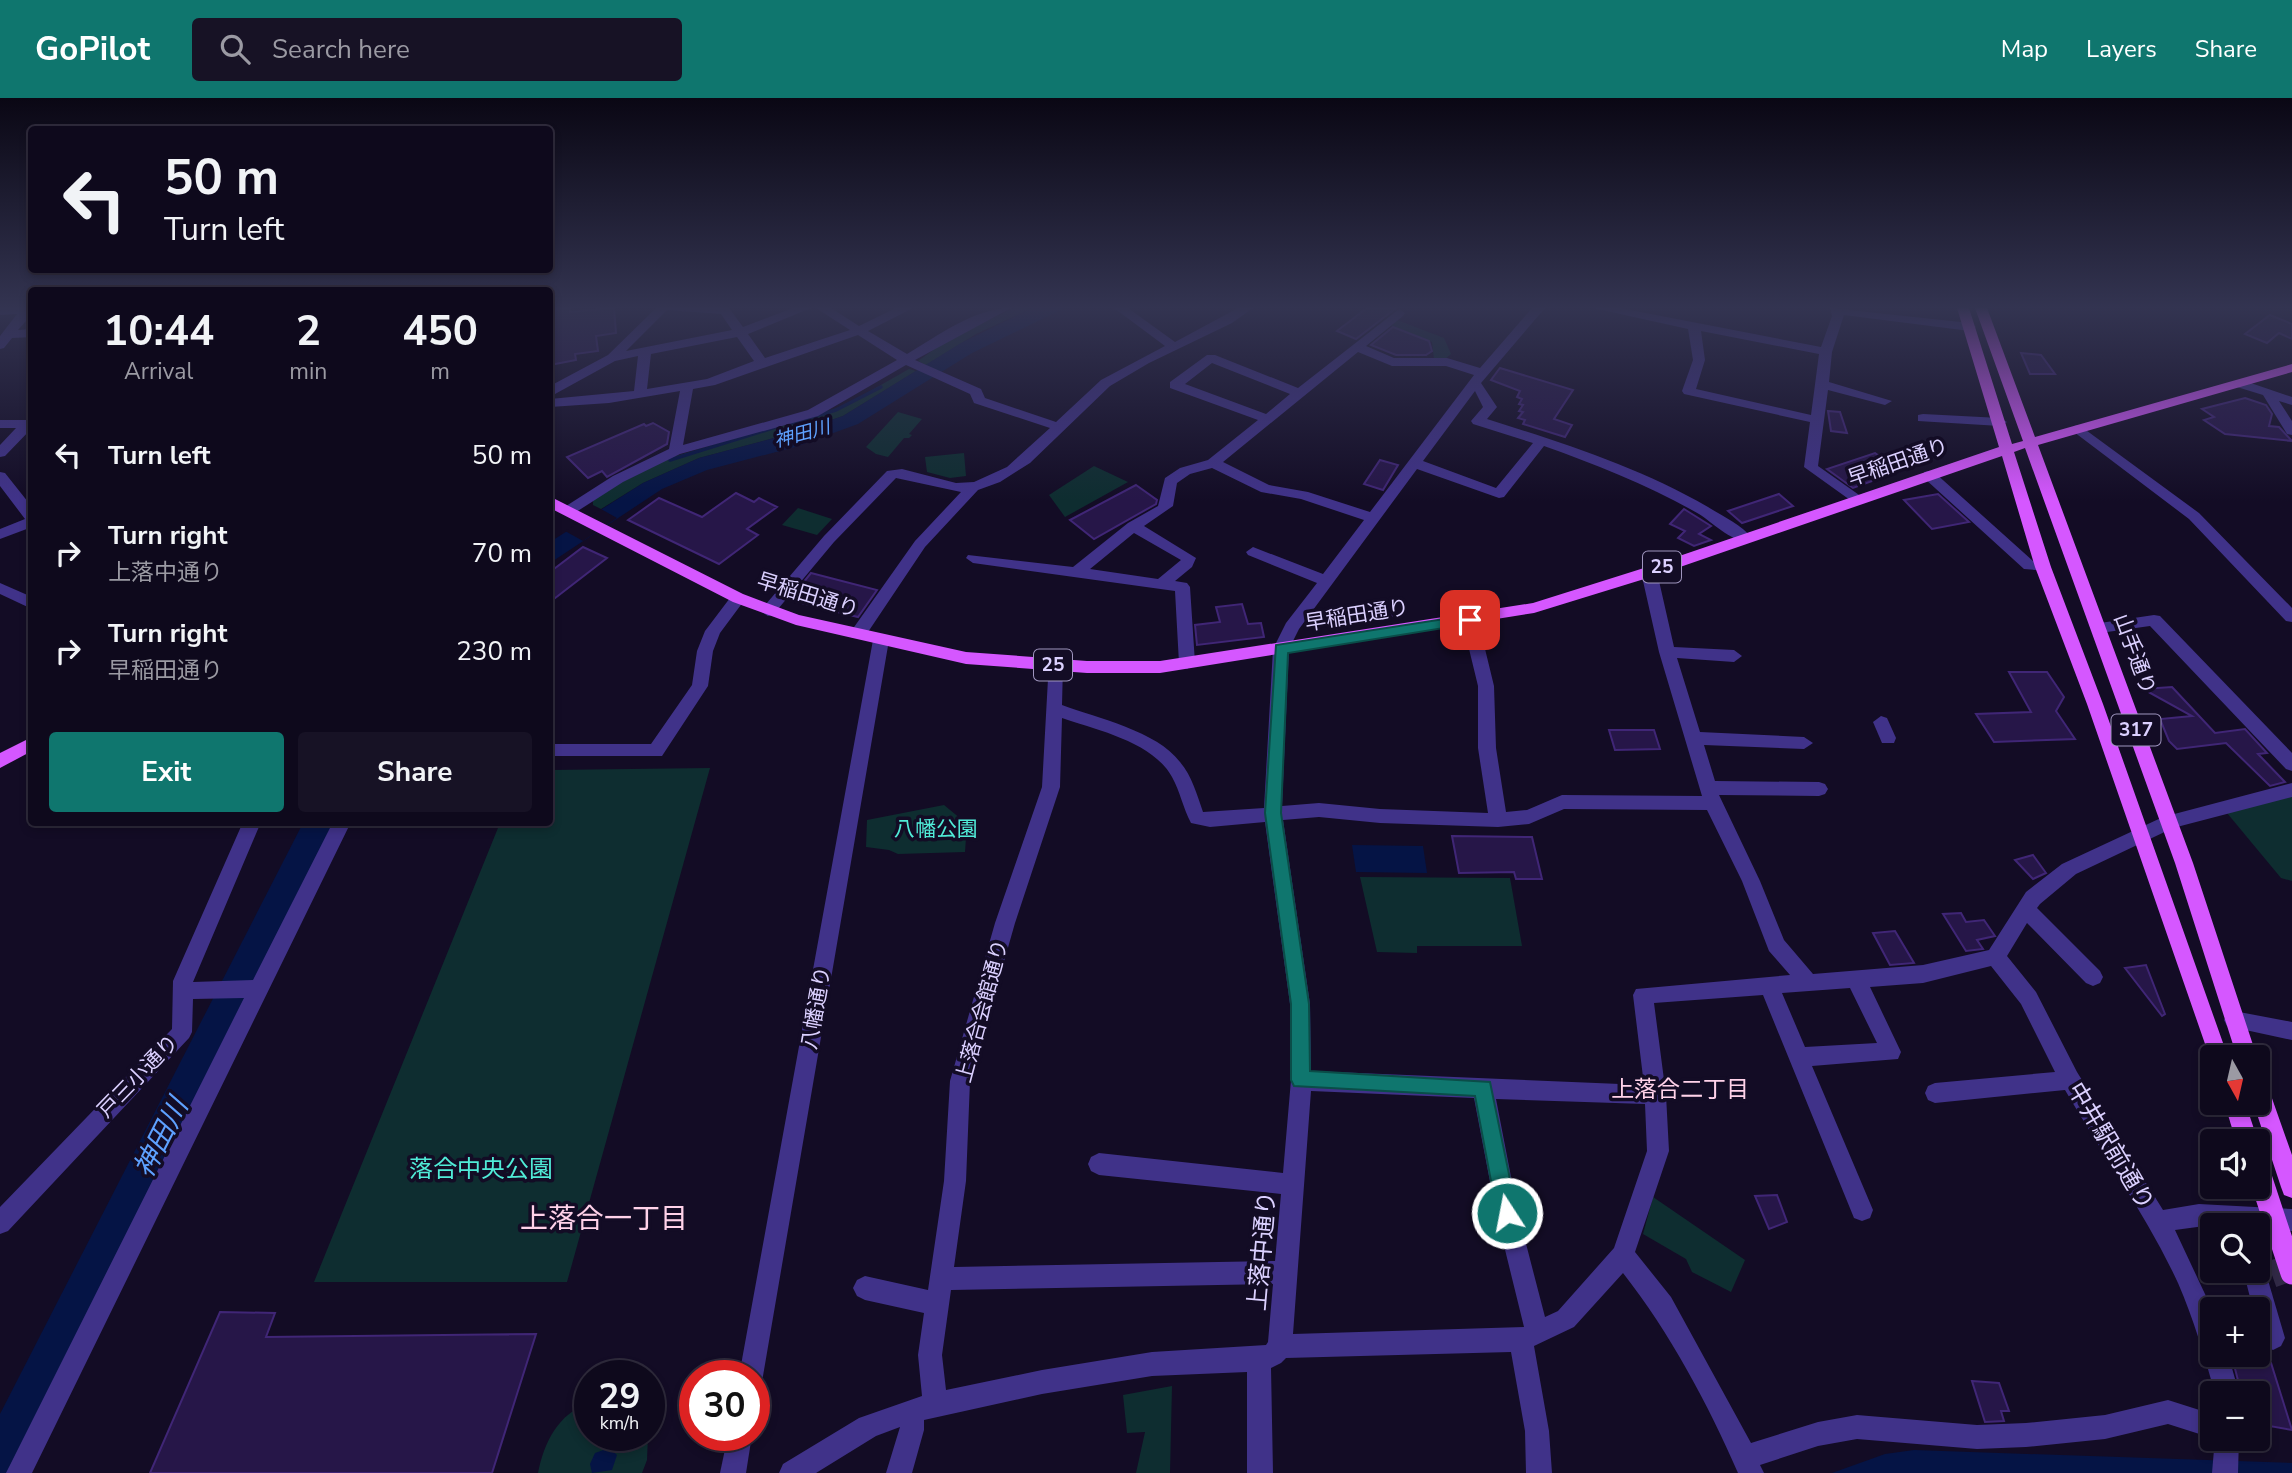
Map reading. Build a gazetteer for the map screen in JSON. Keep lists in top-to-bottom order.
{
  "streets": {
    "main road": [
      "早稲田通り",
      "25",
      "山手通り",
      "317"
    ],
    "street": [
      "八幡通り",
      "上落合会館通り",
      "戸三小通り",
      "中井駅前通り",
      "上落中通り"
    ]
  },
  "crossings": [
    ["早稲田通り", "山手通り"],
    ["早稲田通り", "317"],
    ["早稲田通り", "八幡通り"],
    ["早稲田通り", "上落合会館通り"],
    ["早稲田通り", "上落中通り"]
  ],
  "districts": ["上落合二丁目", "上落合一丁目"],
  "water": ["神田川"],
  "parks": ["八幡公園", "落合中央公園"],
  "north": "bottom",
  "page": {
    "header": "GoPilot",
    "search": "Search here",
    "nav": ["Map", "Layers", "Share"],
    "turn": ["50 m", "Turn left"],
    "eta": [
      "10:44",
      "Arrival",
      "2",
      "min",
      "450",
      "m"
    ],
    "list": [
      {
        "name": "Turn left",
        "value": "50 m"
      },
      {
        "name": "Turn right",
        "note": "上落中通り",
        "value": "70 m"
      },
      {
        "name": "Turn right",
        "note": "早稲田通り",
        "value": "230 m"
      }
    ],
    "buttons": ["Exit", "Share"],
    "map_buttons": ["+", "−"],
    "speed": "29 km/h",
    "limit": "30"
  }
}
